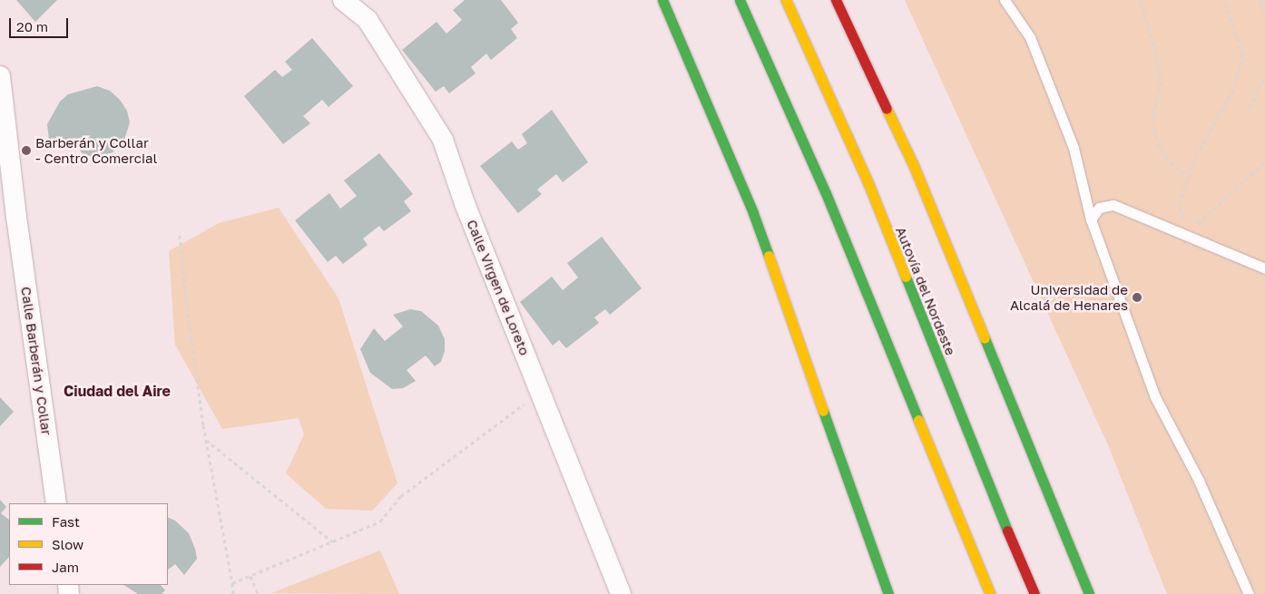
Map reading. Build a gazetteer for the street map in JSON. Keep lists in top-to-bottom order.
{
  "streets": {
    "highway": ["Autovía del Nordeste"],
    "street": ["Calle Virgen de Loreto", "Calle Barberán y Collar"]
  },
  "districts": ["Ciudad del Aire"],
  "places": ["Barberán y Collar - Centro Comercial", "Universidad de Alcalá de Henares"],
  "legend": ["Fast", "Slow", "Jam"],
  "scale_bar": "20 m"
}
